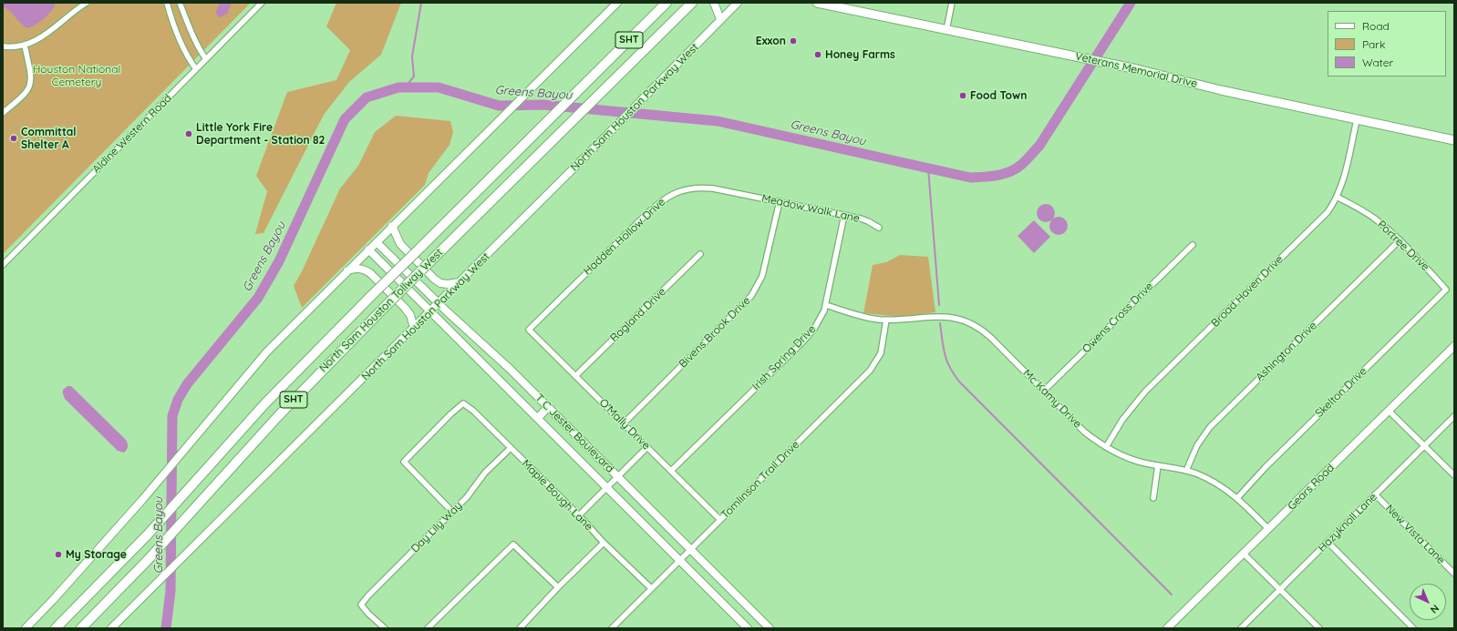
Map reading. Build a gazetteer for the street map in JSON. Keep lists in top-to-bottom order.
{
  "streets": {
    "highway": ["SHT", "North Sam Houston Tollway West"],
    "main road": [
      "Veterans Memorial Drive",
      "North Sam Houston Parkway West",
      "T C Jester Boulevard",
      "Gears Road"
    ],
    "street": [
      "Aldine Western Road",
      "Meadow Walk Lane",
      "Hadden Hollow Drive",
      "Portree Drive",
      "Broad Haven Drive",
      "Ragland Drive",
      "Owens Cross Drive",
      "Bivens Brook Drive",
      "Ashington Drive",
      "Irish Spring Drive",
      "Skelton Drive",
      "Mc Kamy Drive",
      "O'Mally Drive",
      "Tomlinson Trail Drive",
      "Maple Bough Lane",
      "Hazyknoll Lane",
      "Day Lily Way",
      "New Vista Lane"
    ]
  },
  "crossings": [
    ["Veterans Memorial Drive", "Broad Haven Drive"],
    ["North Sam Houston Parkway West", "T C Jester Boulevard"],
    ["Meadow Walk Lane", "Hadden Hollow Drive"],
    ["Meadow Walk Lane", "Bivens Brook Drive"],
    ["Meadow Walk Lane", "Irish Spring Drive"],
    ["Hadden Hollow Drive", "O'Mally Drive"],
    ["Portree Drive", "Broad Haven Drive"],
    ["Portree Drive", "Ashington Drive"],
    ["Portree Drive", "Skelton Drive"],
    ["Broad Haven Drive", "Mc Kamy Drive"],
    ["Ragland Drive", "O'Mally Drive"],
    ["Owens Cross Drive", "Mc Kamy Drive"],
    ["Bivens Brook Drive", "O'Mally Drive"],
    ["Ashington Drive", "Mc Kamy Drive"],
    ["Irish Spring Drive", "Mc Kamy Drive"],
    ["Irish Spring Drive", "O'Mally Drive"],
    ["Skelton Drive", "Mc Kamy Drive"],
    ["Mc Kamy Drive", "Tomlinson Trail Drive"],
    ["Mc Kamy Drive", "Gears Road"],
    ["O'Mally Drive", "Tomlinson Trail Drive"],
    ["T C Jester Boulevard", "Tomlinson Trail Drive"],
    ["Tomlinson Trail Drive", "Maple Bough Lane"],
    ["Maple Bough Lane", "Day Lily Way"],
    ["Hazyknoll Lane", "New Vista Lane"]
  ],
  "water": ["Greens Bayou"],
  "parks": ["Houston National Cemetery"],
  "places": [
    "Exxon",
    "Honey Farms",
    "Food Town",
    "Little York Fire Department - Station 82",
    "Committal Shelter A",
    "My Storage"
  ],
  "legend": ["Road", "Park", "Water"],
  "north": "bottom right"
}
